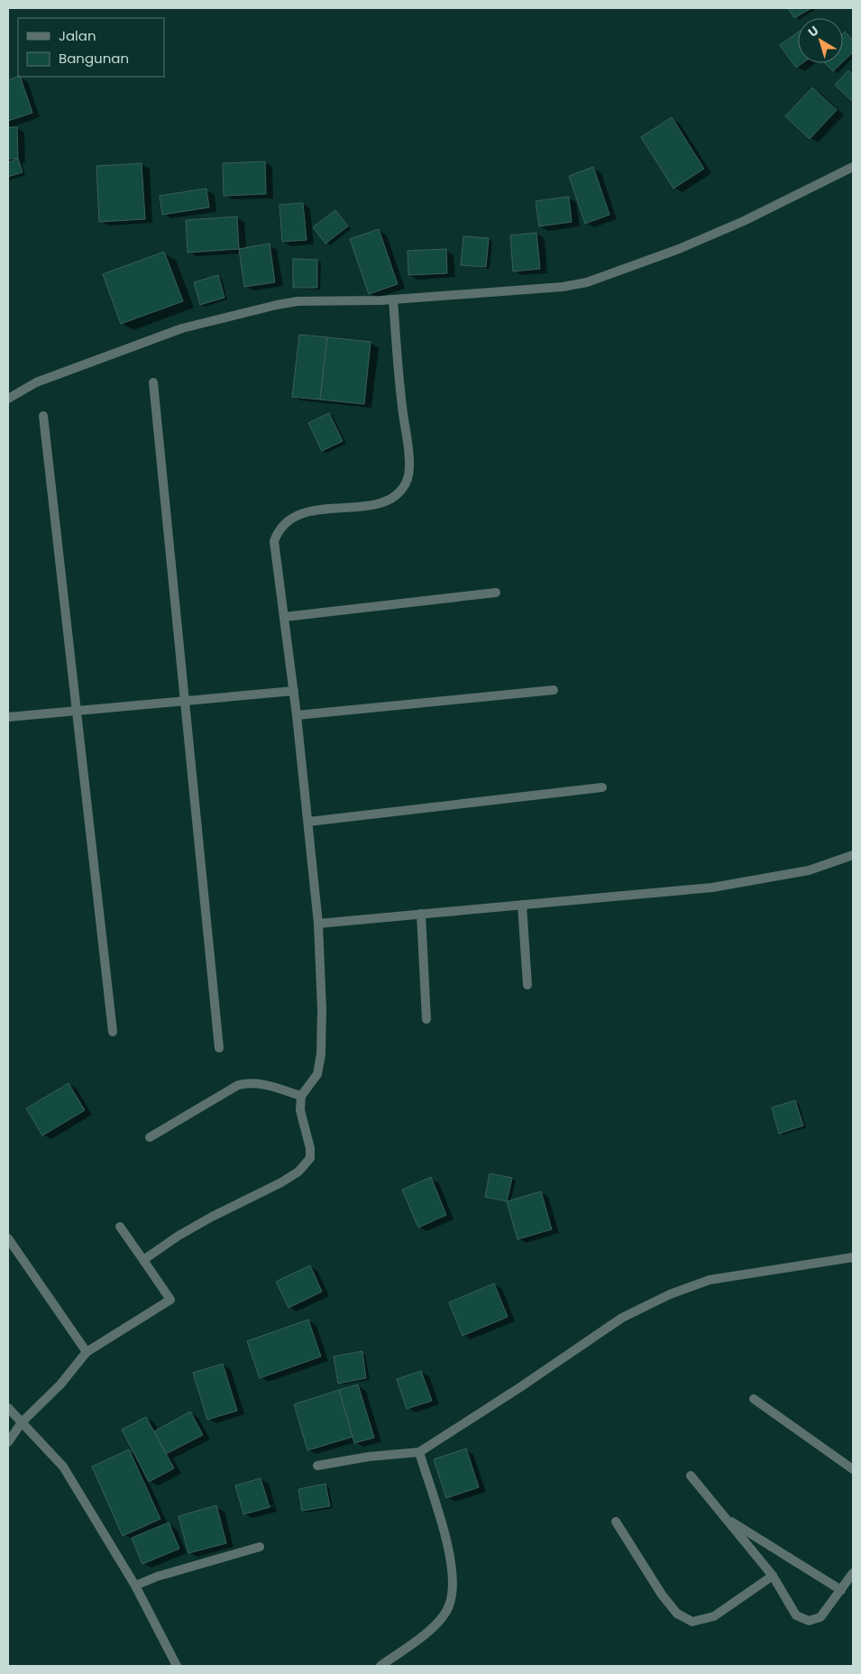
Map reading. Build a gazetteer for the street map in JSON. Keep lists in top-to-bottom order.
{
  "legend": ["Jalan", "Bangunan"],
  "north": "top left"
}
